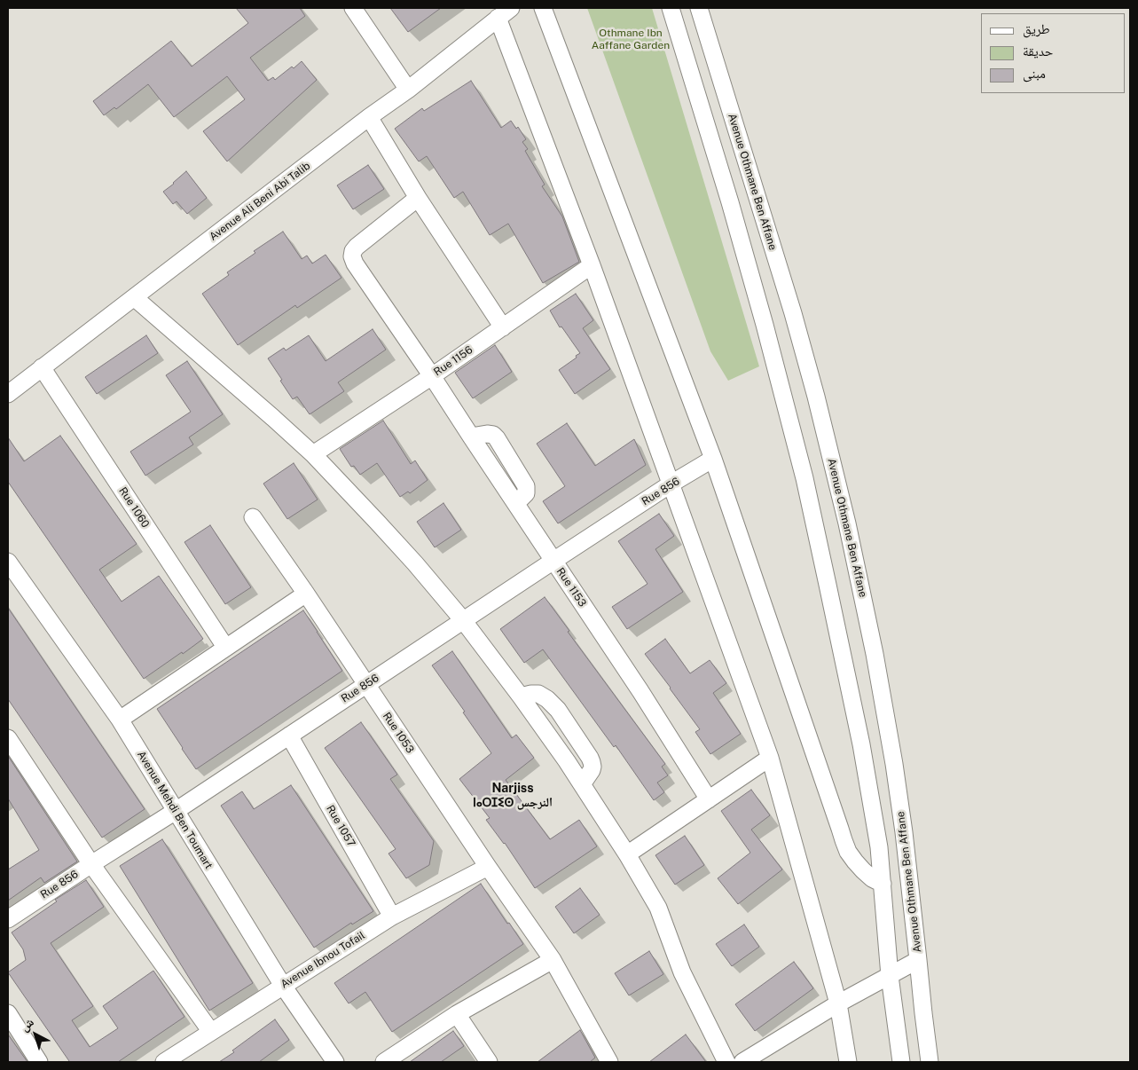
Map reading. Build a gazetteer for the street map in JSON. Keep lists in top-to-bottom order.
{
  "streets": {
    "street": [
      "Avenue Othmane Ben Affane",
      "Avenue Ali Beni Abi Talib",
      "Rue 1156",
      "Rue 856",
      "Rue 1060",
      "Rue 1153",
      "Rue 1053",
      "Avenue Mehdi Ben Toumart",
      "Rue 1057",
      "Avenue Ibnou Tofail"
    ]
  },
  "crossings": [
    ["Avenue Ali Beni Abi Talib", "Rue 1060"],
    ["Rue 1156", "Rue 1153"],
    ["Rue 856", "Rue 1153"],
    ["Rue 856", "Rue 1053"],
    ["Rue 856", "Avenue Mehdi Ben Toumart"],
    ["Rue 856", "Rue 1057"],
    ["Rue 1053", "Avenue Ibnou Tofail"],
    ["Avenue Mehdi Ben Toumart", "Avenue Ibnou Tofail"],
    ["Rue 1057", "Avenue Ibnou Tofail"]
  ],
  "districts": ["Narjiss ⵏⴰⵔⵊⵉⵙ النرجس"],
  "parks": ["Othmane Ibn Aaffane Garden"],
  "legend": ["طريق", "حديقة", "مبنى"],
  "north": "top left"
}
